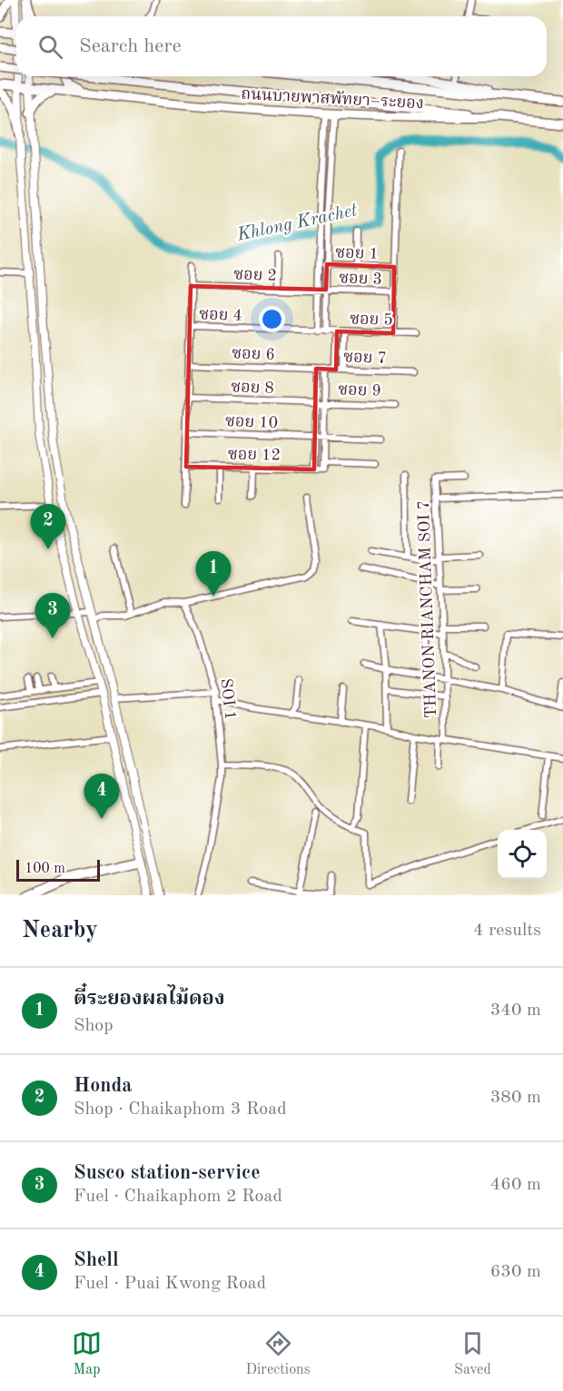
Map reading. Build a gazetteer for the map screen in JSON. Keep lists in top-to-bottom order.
{
  "streets": {
    "highway": ["ถนนบายพาสพัทยา–ระยอง"],
    "street": [
      "ซอย 1",
      "ซอย 2",
      "ซอย 3",
      "ซอย 4",
      "ซอย 5",
      "ซอย 6",
      "ซอย 7",
      "ซอย 8",
      "ซอย 9",
      "ซอย 10",
      "ซอย 12",
      "THANON RIANCHAM SOI 7",
      "SOI 1"
    ]
  },
  "crossings": [
    ["ซอย 2", "ซอย 3"],
    ["ซอย 4", "ซอย 5"],
    ["ซอย 6", "ซอย 7"],
    ["ซอย 8", "ซอย 9"]
  ],
  "water": ["Khlong Krachet"],
  "scale_bar": "100 m",
  "page": {
    "search": "Search here",
    "pins": [
      "2",
      "1",
      "3",
      "4"
    ],
    "scale": "100 m",
    "heading": ["Nearby", "4 results"],
    "list": [
      {
        "mark": "1",
        "name": "ตี๋ระยองผลไม้ดอง",
        "note": "Shop",
        "value": "340 m"
      },
      {
        "mark": "2",
        "name": "Honda",
        "note": "Shop · Chaikaphom 3 Road",
        "value": "380 m"
      },
      {
        "mark": "3",
        "name": "Susco station-service",
        "note": "Fuel · Chaikaphom 2 Road",
        "value": "460 m"
      },
      {
        "mark": "4",
        "name": "Shell",
        "note": "Fuel · Puai Kwong Road",
        "value": "630 m"
      }
    ],
    "nav": ["Map", "Directions", "Saved"]
  }
}
